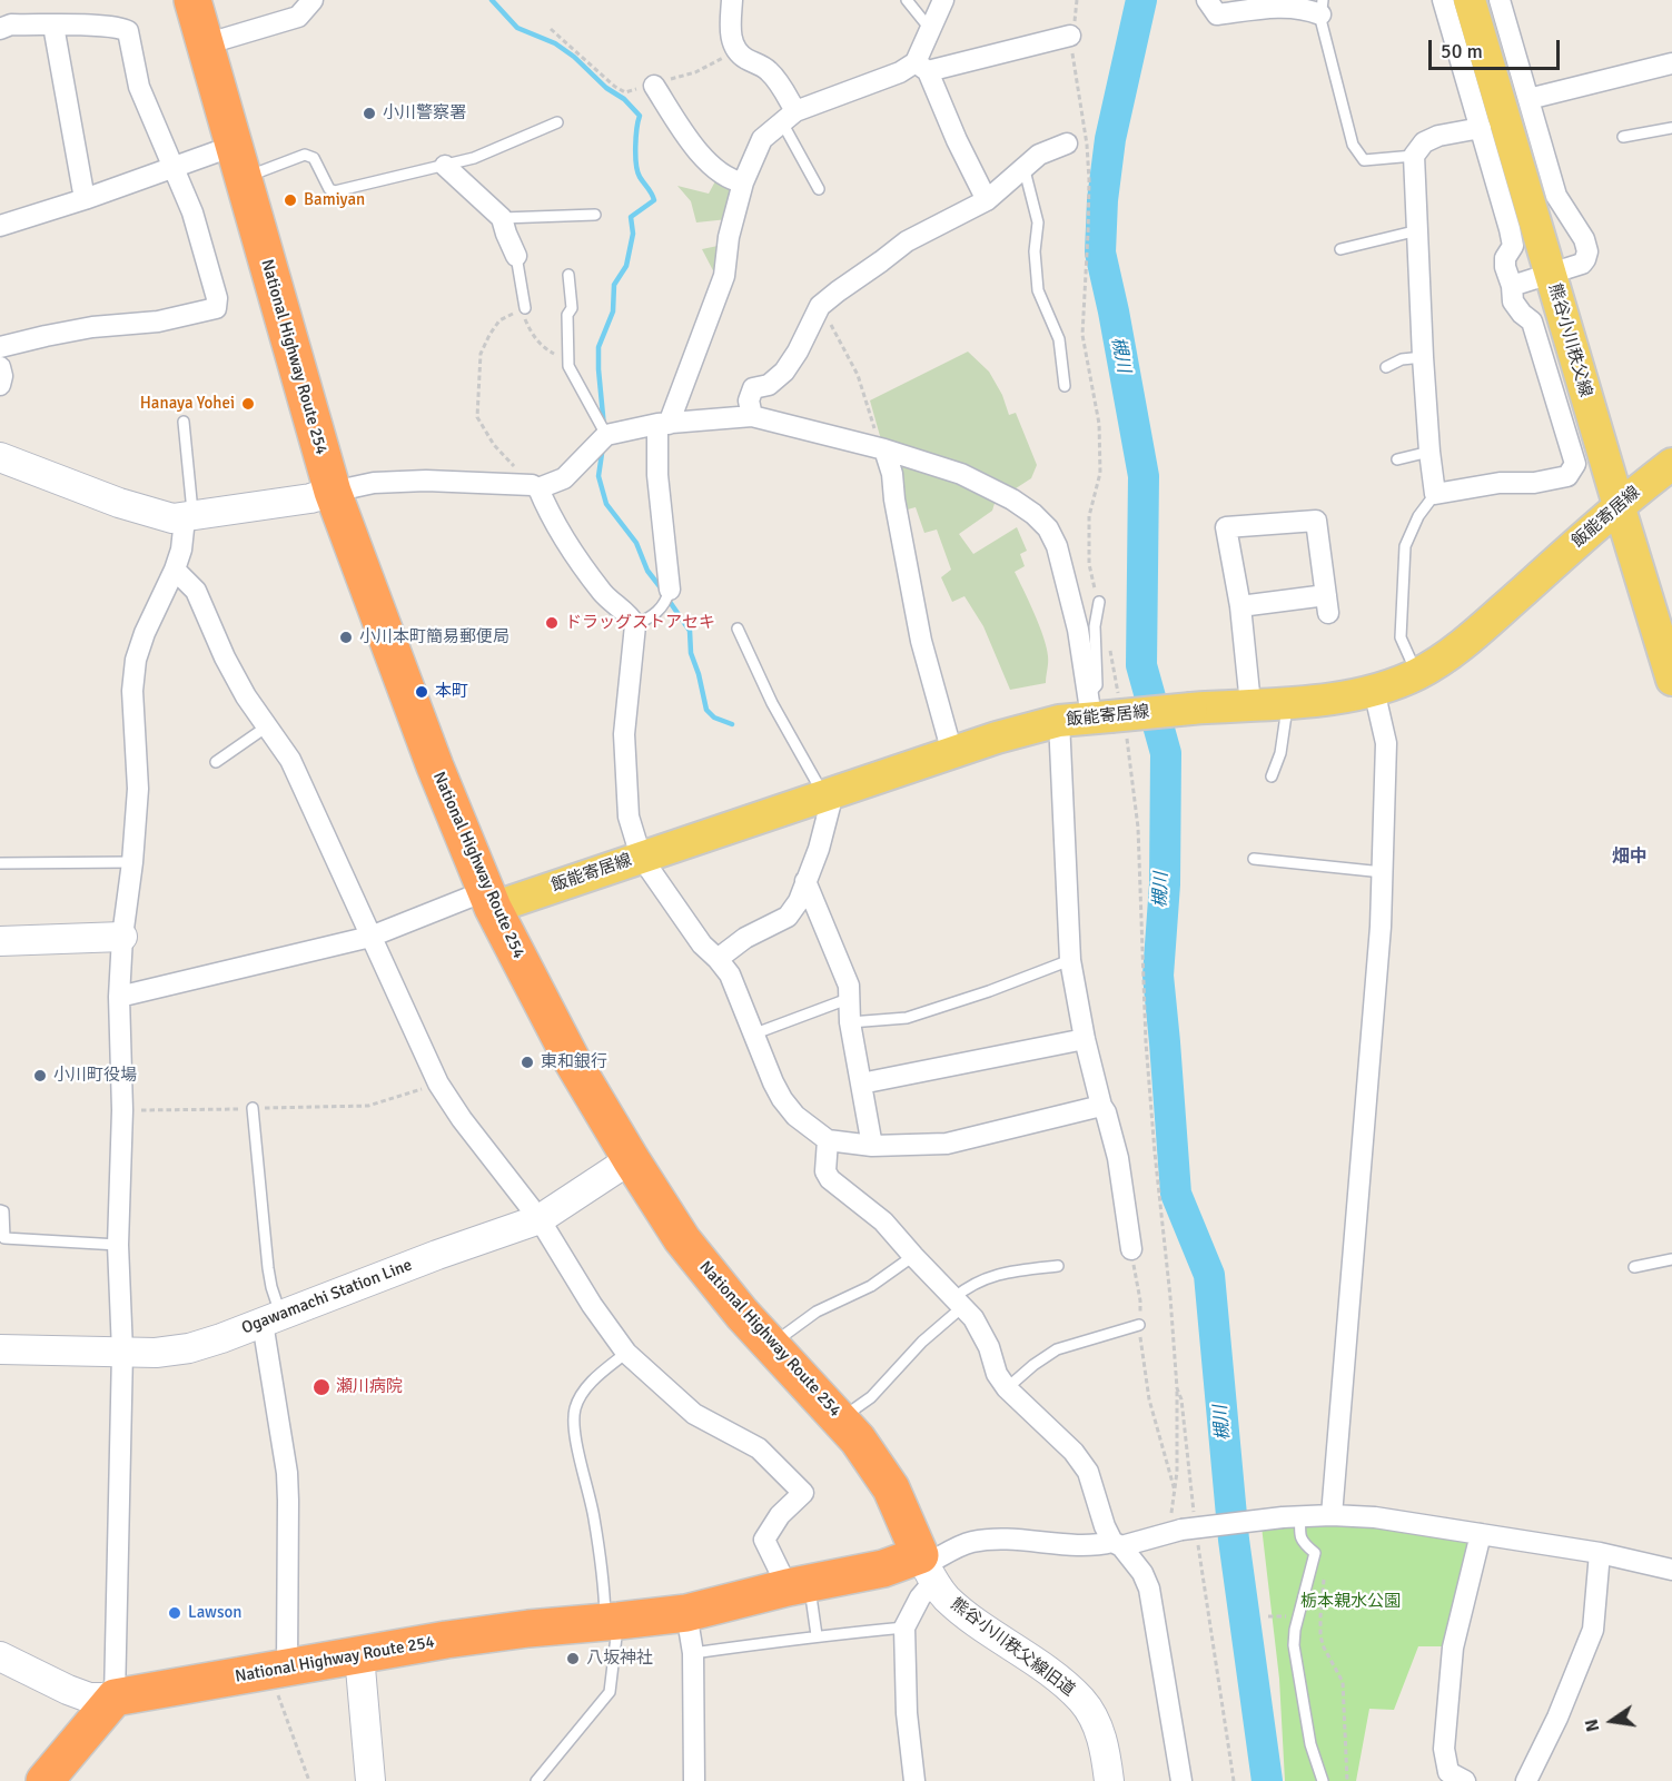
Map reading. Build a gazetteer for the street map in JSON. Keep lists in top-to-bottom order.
{
  "streets": {
    "highway": ["National Highway Route 254"],
    "main road": ["熊谷小川秩父線", "飯能寄居線"],
    "street": ["Ogawamachi Station Line", "熊谷小川秩父線旧道"]
  },
  "crossings": [
    ["熊谷小川秩父線", "飯能寄居線"],
    ["National Highway Route 254", "飯能寄居線"],
    ["National Highway Route 254", "Ogawamachi Station Line"],
    ["National Highway Route 254", "熊谷小川秩父線旧道"]
  ],
  "districts": ["畑中"],
  "water": ["槻川"],
  "parks": ["栃本親水公園"],
  "places": [
    "小川警察署",
    "Bamiyan",
    "Hanaya Yohei",
    "ドラッグストアセキ",
    "小川本町簡易郵便局",
    "本町",
    "東和銀行",
    "小川町役場",
    "瀬川病院",
    "Lawson",
    "八坂神社"
  ],
  "scale_bar": "50 m",
  "north": "left"
}
